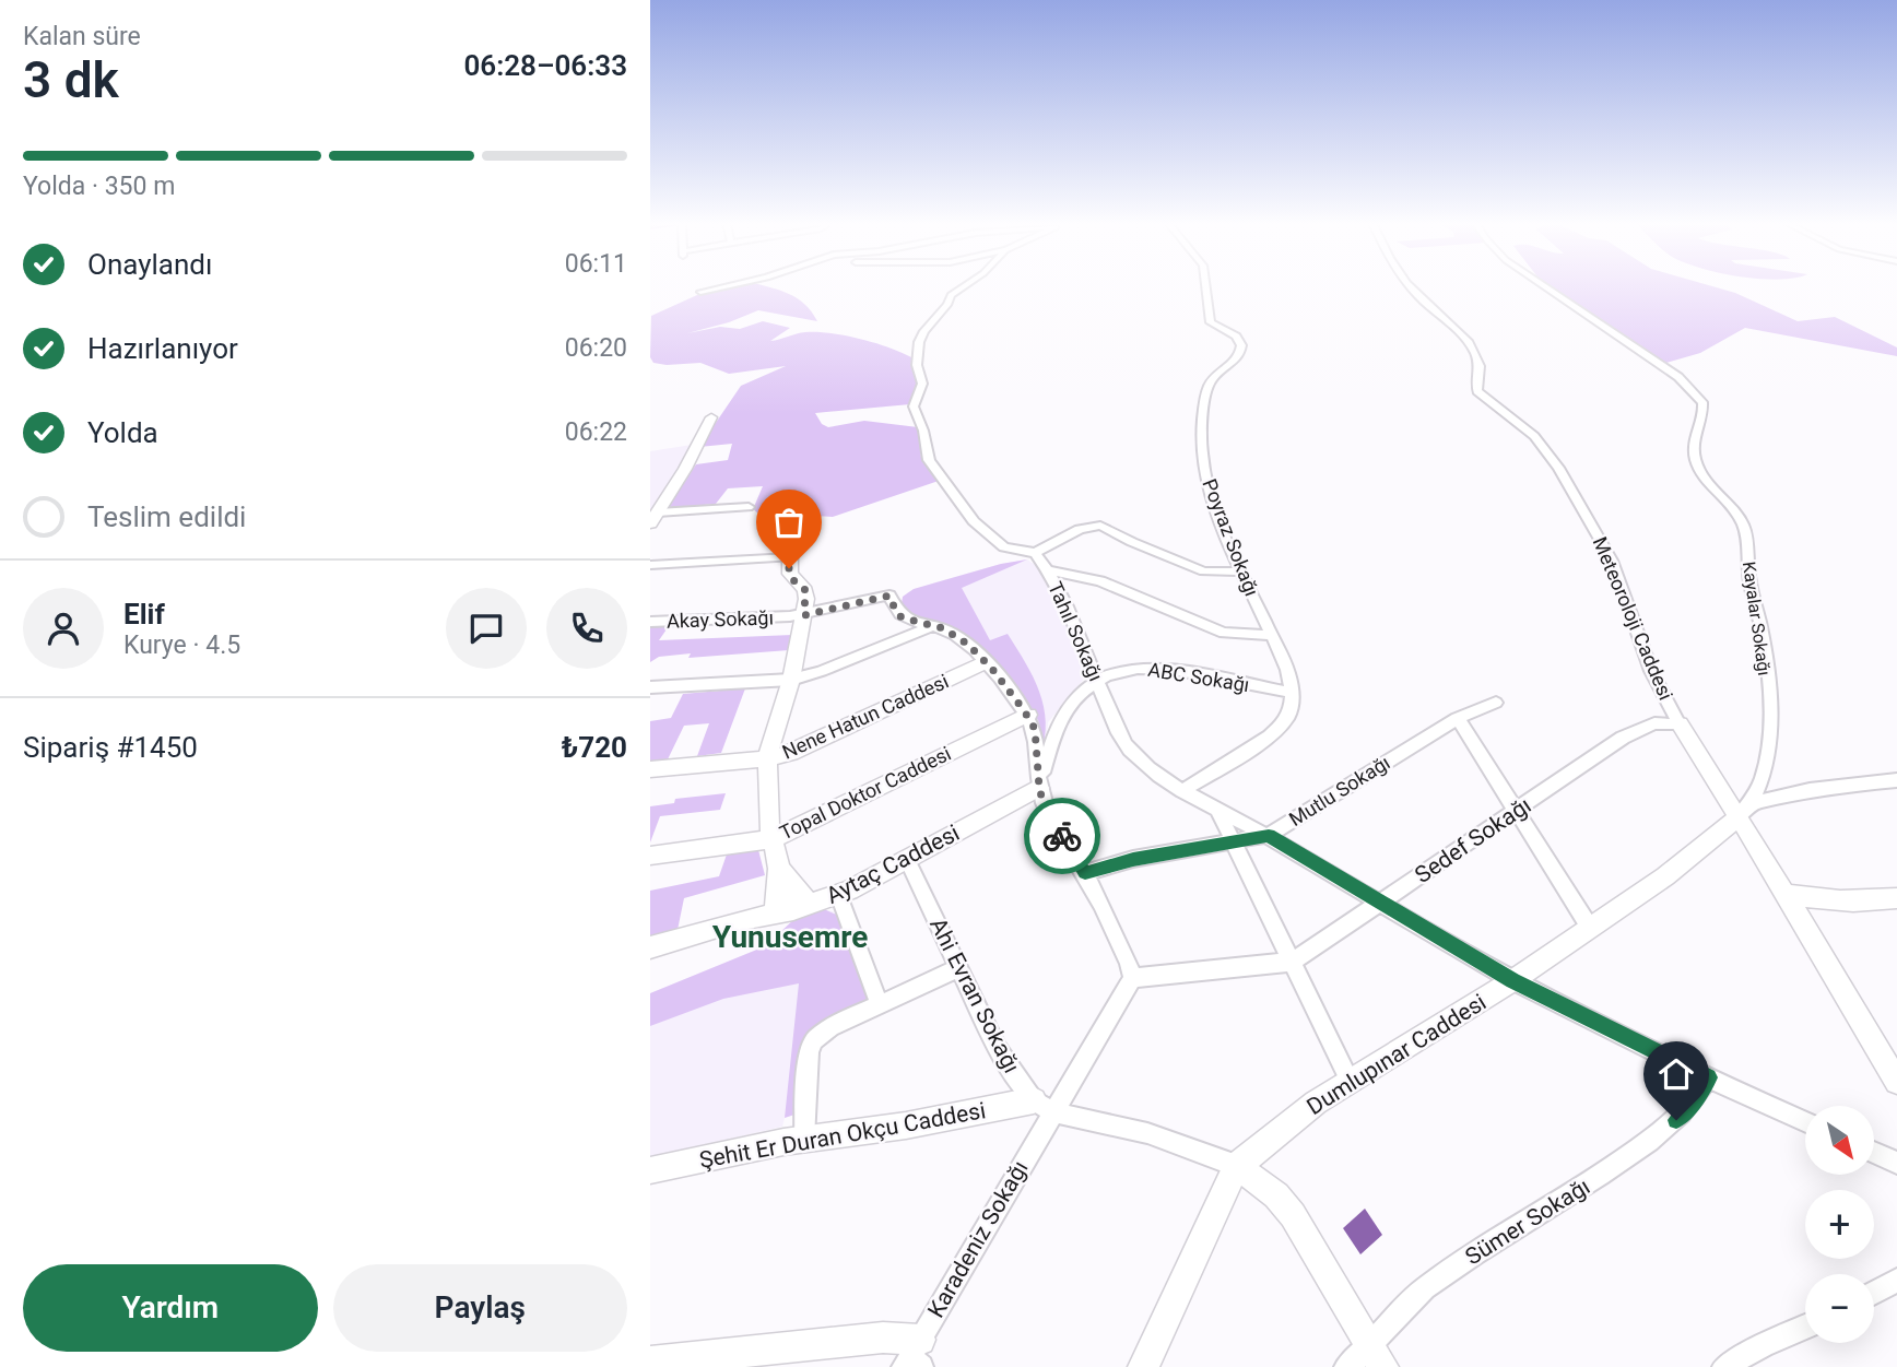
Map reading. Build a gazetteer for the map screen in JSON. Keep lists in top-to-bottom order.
{
  "streets": {
    "street": [
      "Poyraz Sokağı",
      "Meteoroloji Caddesi",
      "Kayalar Sokağı",
      "Akay Sokağı",
      "Tahıl Sokağı",
      "ABC Sokağı",
      "Nene Hatun Caddesi",
      "Mutlu Sokağı",
      "Topal Doktor Caddesi",
      "Sedef Sokağı",
      "Aytaç Caddesi",
      "Ahi Evran Sokağı",
      "Dumlupınar Caddesi",
      "Şehit Er Duran Okçu Caddesi",
      "Sümer Sokağı",
      "Karadeniz Sokağı"
    ]
  },
  "crossings": [
    ["Poyraz Sokağı", "ABC Sokağı"],
    ["Meteoroloji Caddesi", "Kayalar Sokağı"],
    ["Meteoroloji Caddesi", "Sedef Sokağı"],
    ["Meteoroloji Caddesi", "Dumlupınar Caddesi"],
    ["Kayalar Sokağı", "Dumlupınar Caddesi"],
    ["Akay Sokağı", "ABC Sokağı"],
    ["Akay Sokağı", "Nene Hatun Caddesi"],
    ["Akay Sokağı", "Topal Doktor Caddesi"],
    ["Akay Sokağı", "Aytaç Caddesi"],
    ["Tahıl Sokağı", "ABC Sokağı"],
    ["Tahıl Sokağı", "Mutlu Sokağı"],
    ["Tahıl Sokağı", "Sedef Sokağı"],
    ["Tahıl Sokağı", "Dumlupınar Caddesi"],
    ["Tahıl Sokağı", "Sümer Sokağı"],
    ["ABC Sokağı", "Aytaç Caddesi"],
    ["Sedef Sokağı", "Karadeniz Sokağı"],
    ["Aytaç Caddesi", "Ahi Evran Sokağı"],
    ["Ahi Evran Sokağı", "Şehit Er Duran Okçu Caddesi"],
    ["Ahi Evran Sokağı", "Karadeniz Sokağı"],
    ["Şehit Er Duran Okçu Caddesi", "Karadeniz Sokağı"]
  ],
  "districts": ["Yunusemre"],
  "north": "bottom right",
  "page": {
    "heading": ["3 dk", "Kalan süre", "06:28–06:33"],
    "panel": [
      "Elif",
      "Kurye · 4.5",
      "Sipariş #1450",
      "₺720"
    ],
    "bar": "Yolda · 350 m",
    "list": [
      ["Onaylandı", "06:11"],
      ["Hazırlanıyor", "06:20"],
      ["Yolda", "06:22"],
      "Teslim edildi"
    ],
    "map_buttons": ["+", "−"],
    "buttons": ["Yardım", "Paylaş"]
  }
}
